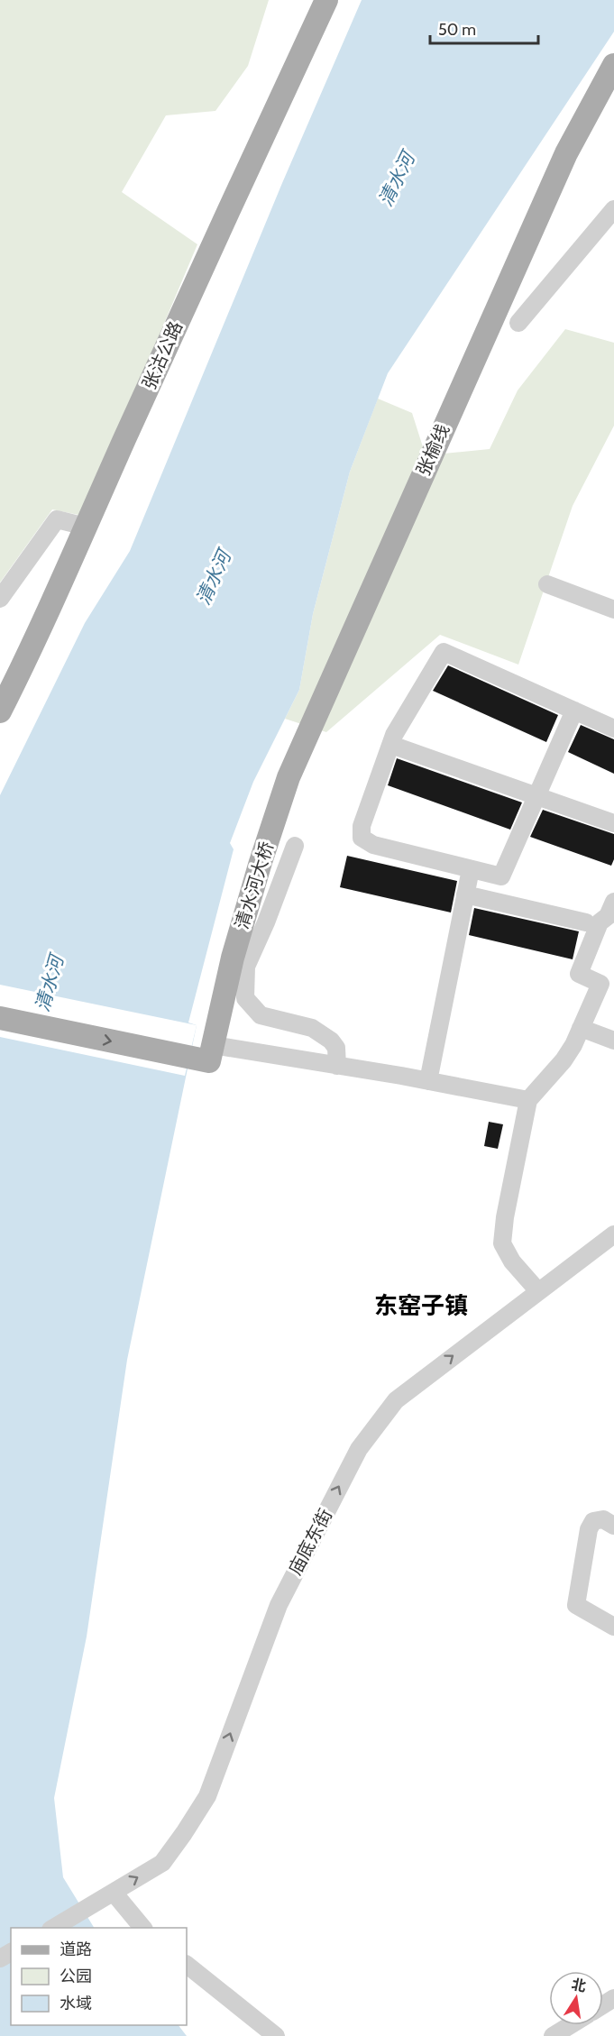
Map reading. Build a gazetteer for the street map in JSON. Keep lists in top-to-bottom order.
{
  "streets": {
    "main road": ["张沽公路", "张榆线", "清水河大桥"],
    "street": ["庙底东街"]
  },
  "crossings": [
    ["张榆线", "清水河大桥"]
  ],
  "one_way": ["庙底东街"],
  "districts": ["东窑子镇"],
  "water": ["清水河"],
  "legend": ["道路", "公园", "水域"],
  "scale_bar": "50 m",
  "north": "top"
}
